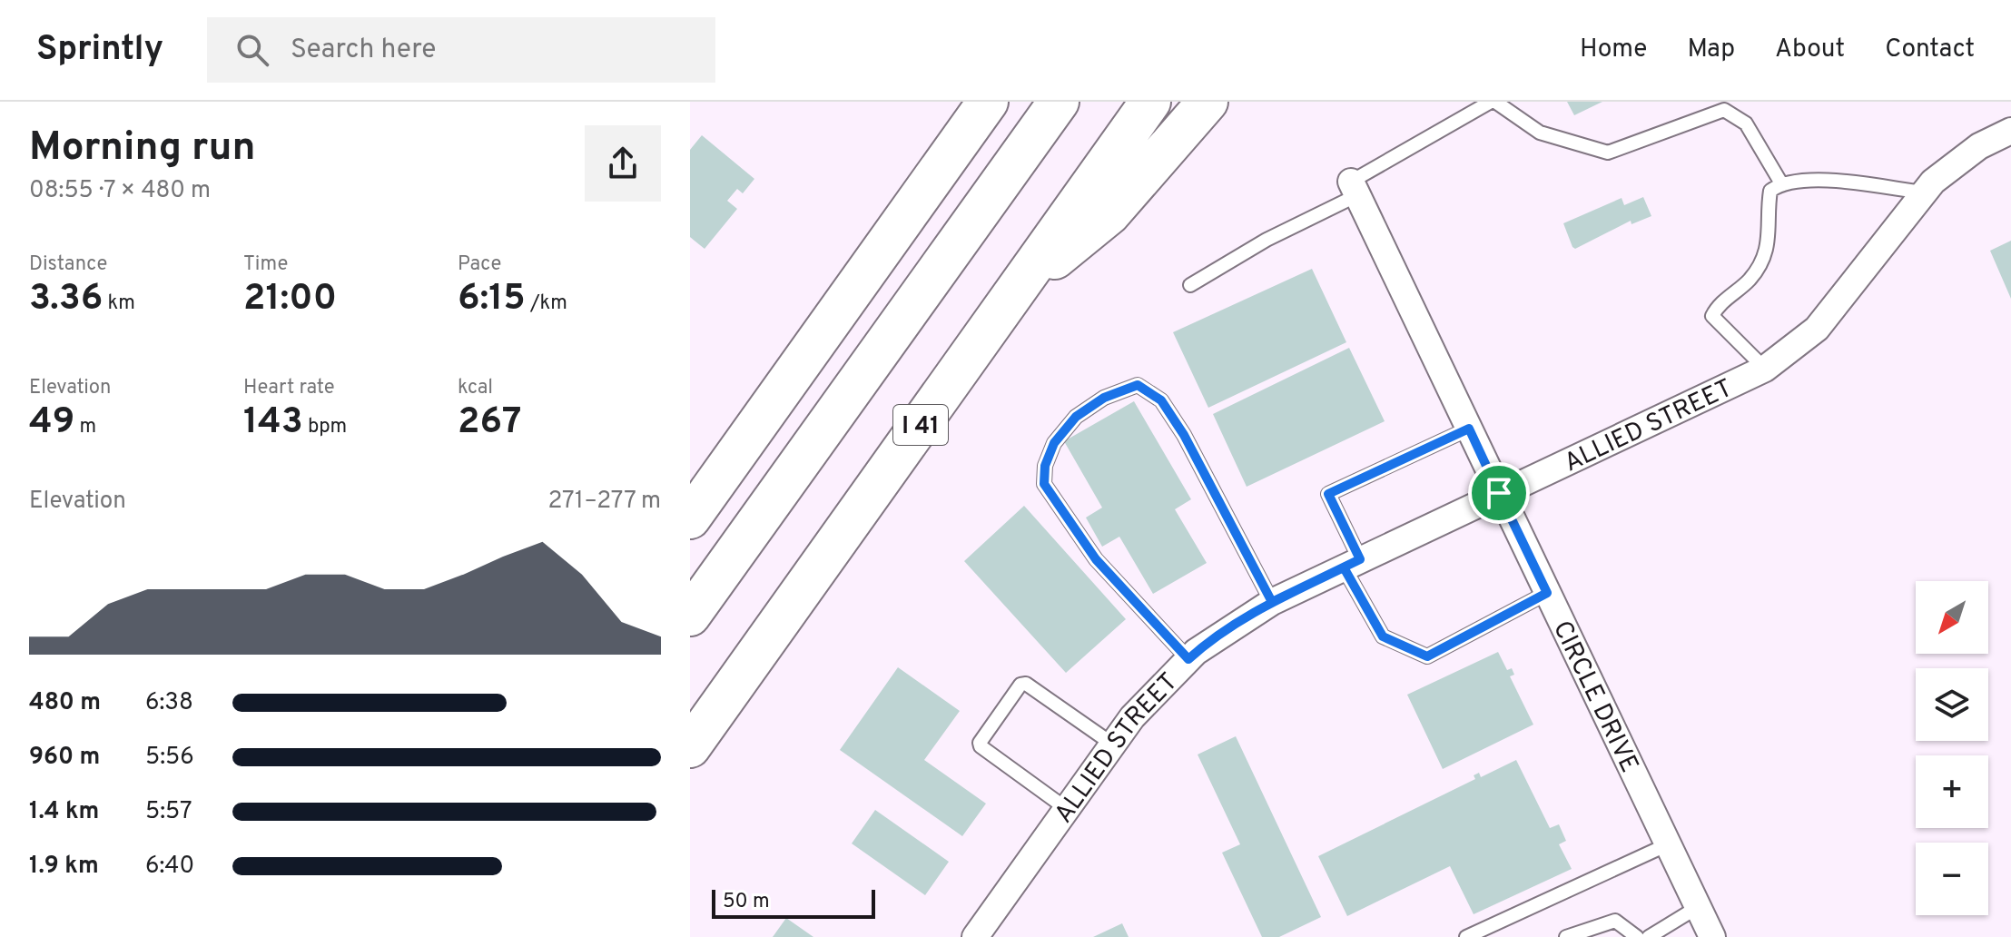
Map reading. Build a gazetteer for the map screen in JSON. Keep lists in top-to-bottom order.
{
  "streets": {
    "highway": ["I 41"],
    "street": ["ALLIED STREET", "CIRCLE DRIVE"]
  },
  "crossings": [
    ["ALLIED STREET", "CIRCLE DRIVE"]
  ],
  "scale_bar": "50 m",
  "north": "bottom left",
  "page": {
    "header": "Sprintly",
    "search": "Search here",
    "nav": [
      "Home",
      "Map",
      "About",
      "Contact"
    ],
    "heading": ["Morning run", "08:55 · 7 × 480 m"],
    "stats": [
      ["Distance", "3.36 km"],
      ["Time", "21:00"],
      ["Pace", "6:15 /km"],
      ["Elevation", "49 m"],
      ["Heart rate", "143 bpm"],
      ["kcal", "267"]
    ],
    "chart": ["Elevation", "271–277 m"],
    "map_buttons": ["+", "−"],
    "list": [
      {
        "name": "480 m",
        "note": "6:38"
      },
      {
        "name": "960 m",
        "note": "5:56"
      },
      {
        "name": "1.4 km",
        "note": "5:57"
      },
      {
        "name": "1.9 km",
        "note": "6:40"
      }
    ],
    "scale": "50 m"
  }
}
